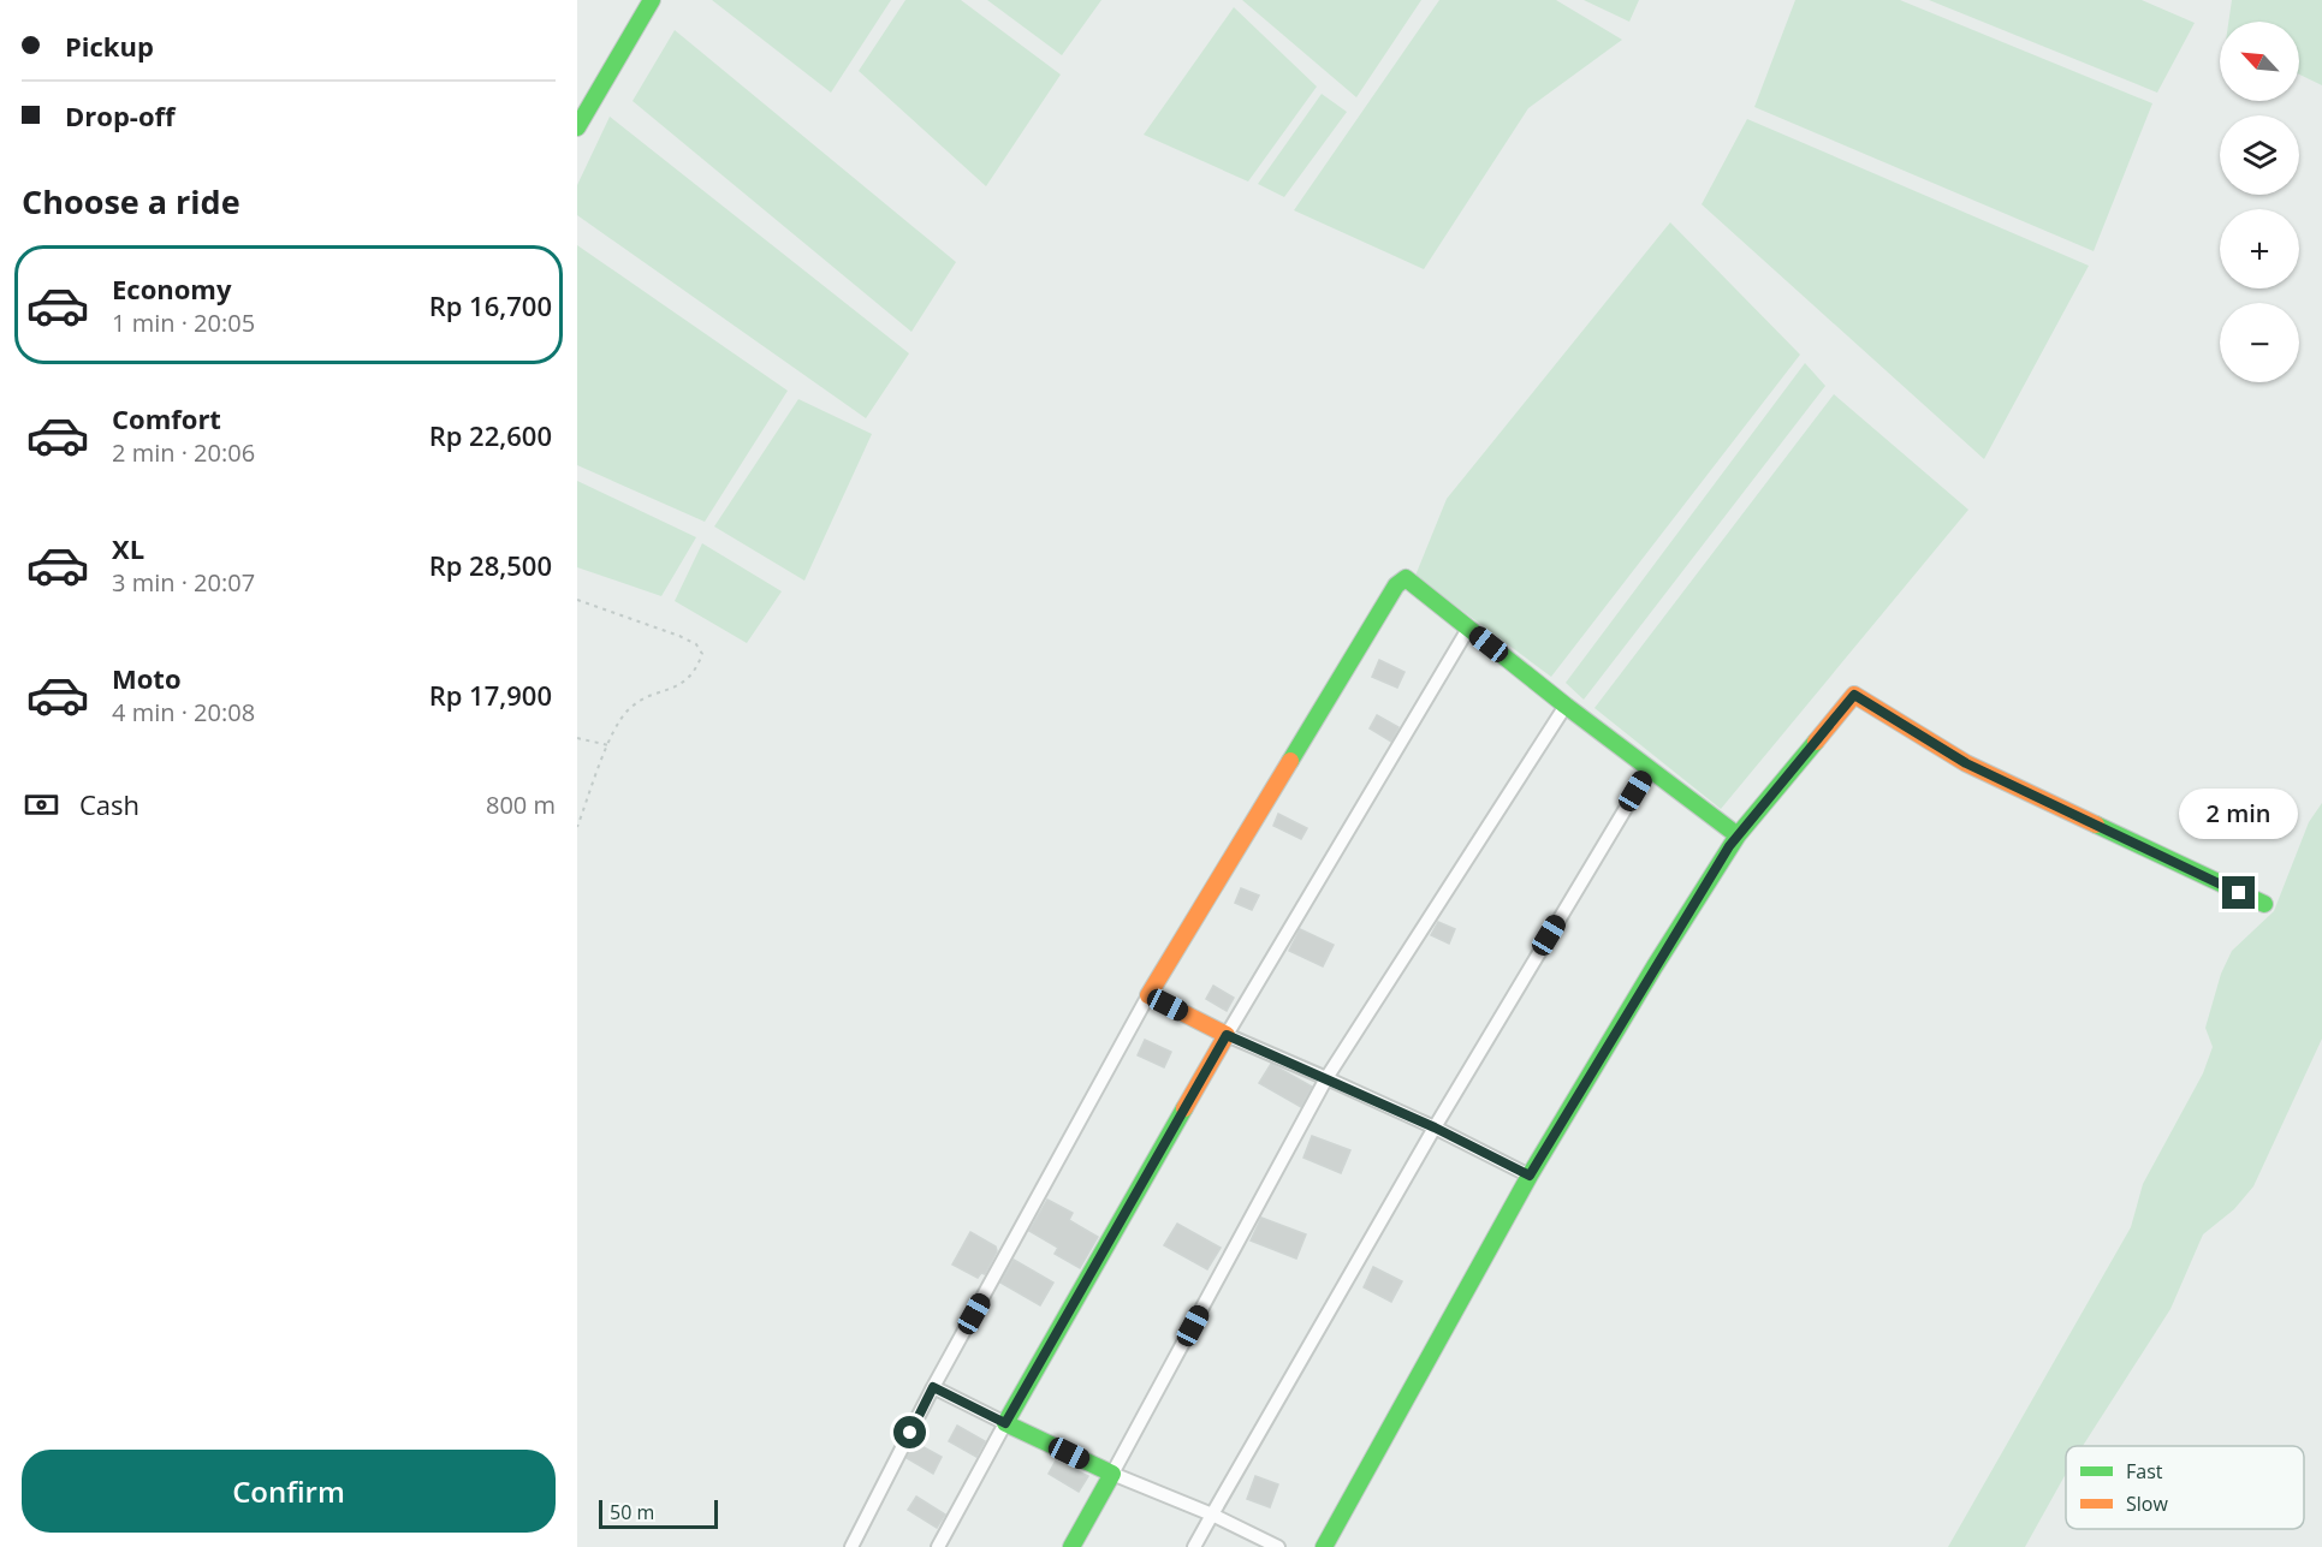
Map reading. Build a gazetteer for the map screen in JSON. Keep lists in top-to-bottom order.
{
  "legend": ["Fast", "Slow"],
  "scale_bar": "50 m",
  "north": "top left",
  "page": {
    "banner": ["Pickup", "Drop-off"],
    "map_buttons": ["+", "−"],
    "heading": "Choose a ride",
    "list": [
      {
        "name": "Economy",
        "note": "1 min · 20:05",
        "value": "Rp 16,700"
      },
      {
        "name": "Comfort",
        "note": "2 min · 20:06",
        "value": "Rp 22,600"
      },
      {
        "name": "XL",
        "note": "3 min · 20:07",
        "value": "Rp 28,500"
      },
      {
        "name": "Moto",
        "note": "4 min · 20:08",
        "value": "Rp 17,900"
      }
    ],
    "pay": ["Cash", "800 m"],
    "bubble": "2 min",
    "buttons": "Confirm",
    "scale": "50 m"
  }
}
